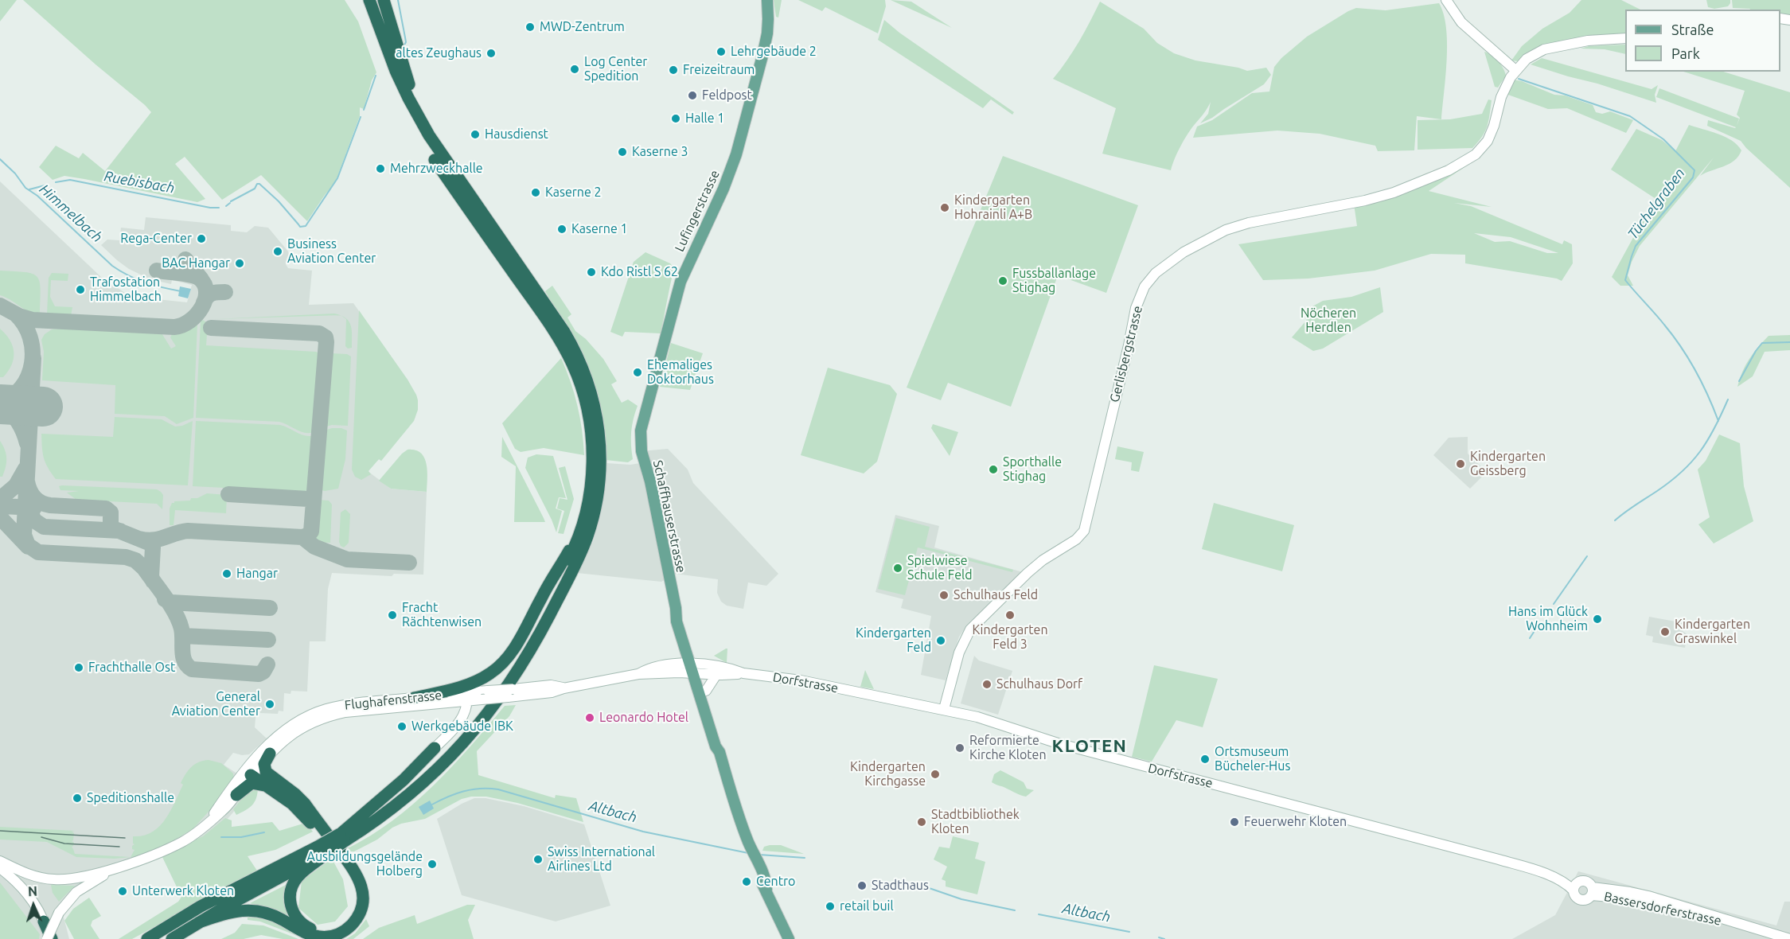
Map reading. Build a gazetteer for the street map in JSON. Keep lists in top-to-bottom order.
{
  "streets": {
    "main road": [
      "Lufingerstrasse",
      "Gerlisbergstrasse",
      "Schaffhauserstrasse",
      "Dorfstrasse",
      "Flughafenstrasse",
      "Bassersdorferstrasse"
    ]
  },
  "crossings": [
    ["Lufingerstrasse", "Schaffhauserstrasse"],
    ["Gerlisbergstrasse", "Dorfstrasse"],
    ["Schaffhauserstrasse", "Dorfstrasse"],
    ["Schaffhauserstrasse", "Flughafenstrasse"],
    ["Dorfstrasse", "Flughafenstrasse"],
    ["Dorfstrasse", "Bassersdorferstrasse"]
  ],
  "districts": ["KLOTEN"],
  "water": [
    "Ruebisbach",
    "Tüchelgraben",
    "Himmelbach",
    "Altbach"
  ],
  "parks": ["Nöcheren Herdlen"],
  "places": [
    "MWD-Zentrum",
    "Lehrgebäude 2",
    "altes Zeughaus",
    "Log Center Spedition",
    "Freizeitraum",
    "Feldpost",
    "Halle 1",
    "Hausdienst",
    "Kaserne 3",
    "Mehrzweckhalle",
    "Kaserne 2",
    "Kindergarten Hohrainli A+B",
    "Kaserne 1",
    "Rega-Center",
    "Business Aviation Center",
    "BAC Hangar",
    "Kdo Ristl S 62",
    "Fussballanlage Stighag",
    "Trafostation Himmelbach",
    "Ehemaliges Doktorhaus",
    "Kindergarten Geissberg",
    "Sporthalle Stighag",
    "Spielwiese Schule Feld",
    "Hangar",
    "Schulhaus Feld",
    "Fracht Rächtenwisen",
    "Kindergarten Feld 3",
    "Hans im Glück Wohnheim",
    "Kindergarten Graswinkel",
    "Kindergarten Feld",
    "Frachthalle Ost",
    "Schulhaus Dorf",
    "General Aviation Center",
    "Leonardo Hotel",
    "Werkgebäude IBK",
    "Reformierte Kirche Kloten",
    "Ortsmuseum Bücheler-Hus",
    "Kindergarten Kirchgasse",
    "Speditionshalle",
    "Stadtbibliothek Kloten",
    "Feuerwehr Kloten",
    "Swiss International Airlines Ltd",
    "Ausbildungsgelände Holberg",
    "Centro",
    "Stadthaus",
    "Unterwerk Kloten",
    "retail buil"
  ],
  "legend": ["Straße", "Park"],
  "north": "top"
}
